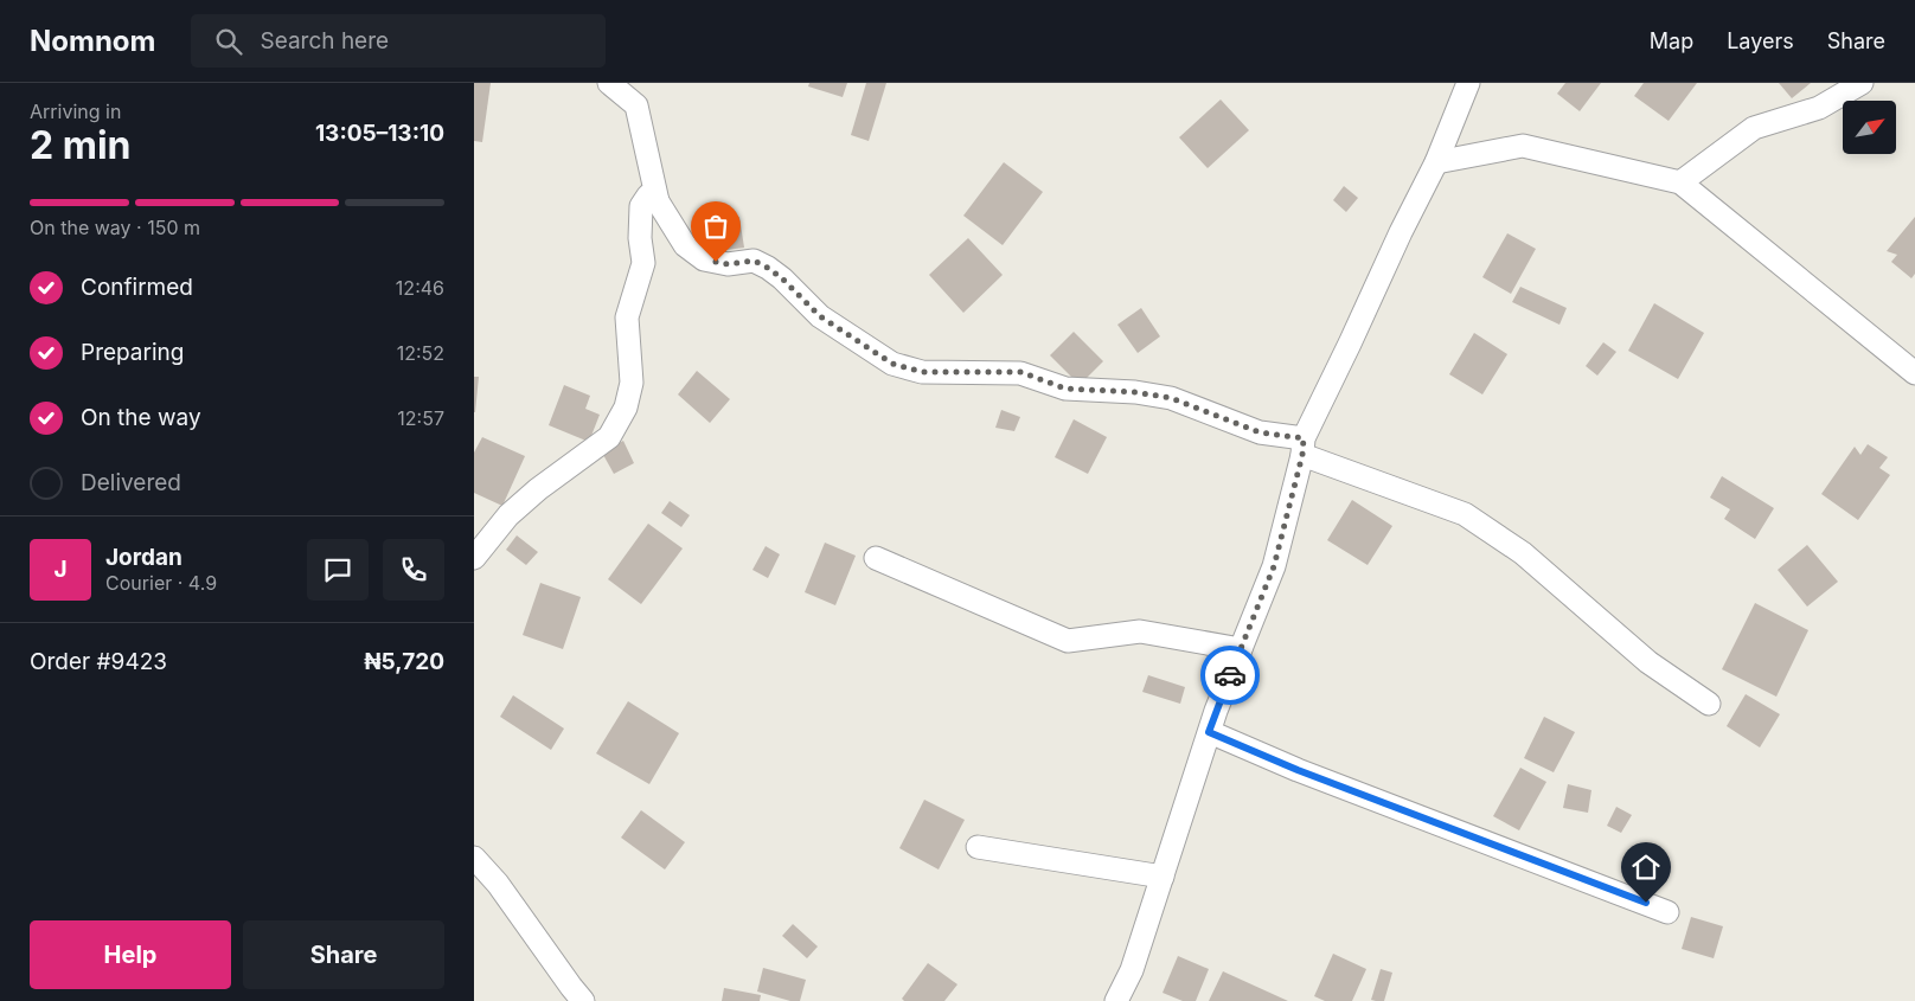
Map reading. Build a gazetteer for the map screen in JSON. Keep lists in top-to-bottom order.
{
  "north": "top right",
  "page": {
    "header": "Nomnom",
    "search": "Search here",
    "nav": ["Map", "Layers", "Share"],
    "heading": ["2 min", "Arriving in", "13:05–13:10"],
    "panel": [
      "Jordan",
      "Courier · 4.9",
      "Order #9423",
      "₦5,720"
    ],
    "bar": "On the way · 150 m",
    "list": [
      ["Confirmed", "12:46"],
      ["Preparing", "12:52"],
      ["On the way", "12:57"],
      "Delivered"
    ],
    "round": "J",
    "buttons": ["Help", "Share"]
  }
}
